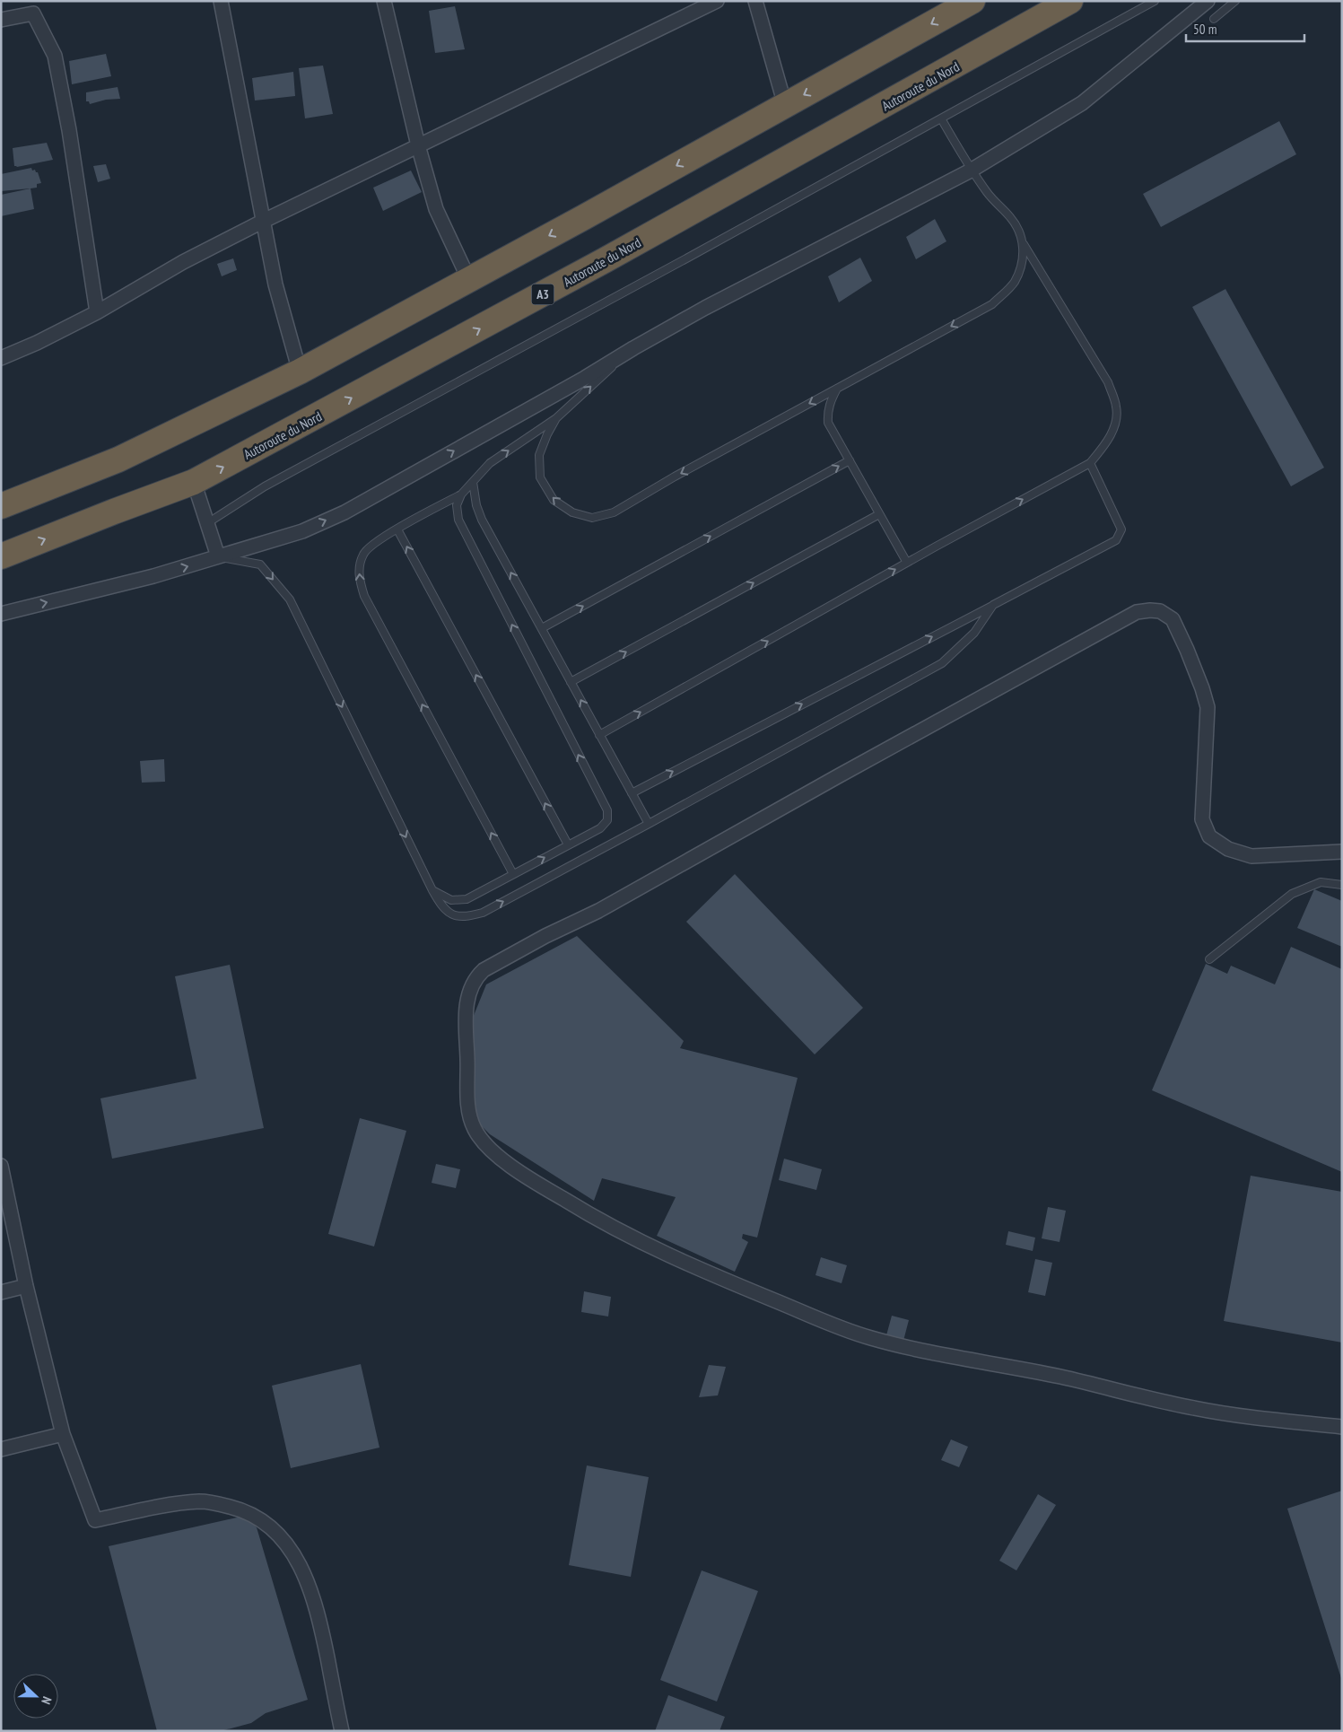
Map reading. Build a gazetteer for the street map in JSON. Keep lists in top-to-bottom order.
{
  "streets": {
    "highway": ["Autoroute du Nord", "A3"]
  },
  "scale_bar": "50 m",
  "north": "right"
}
